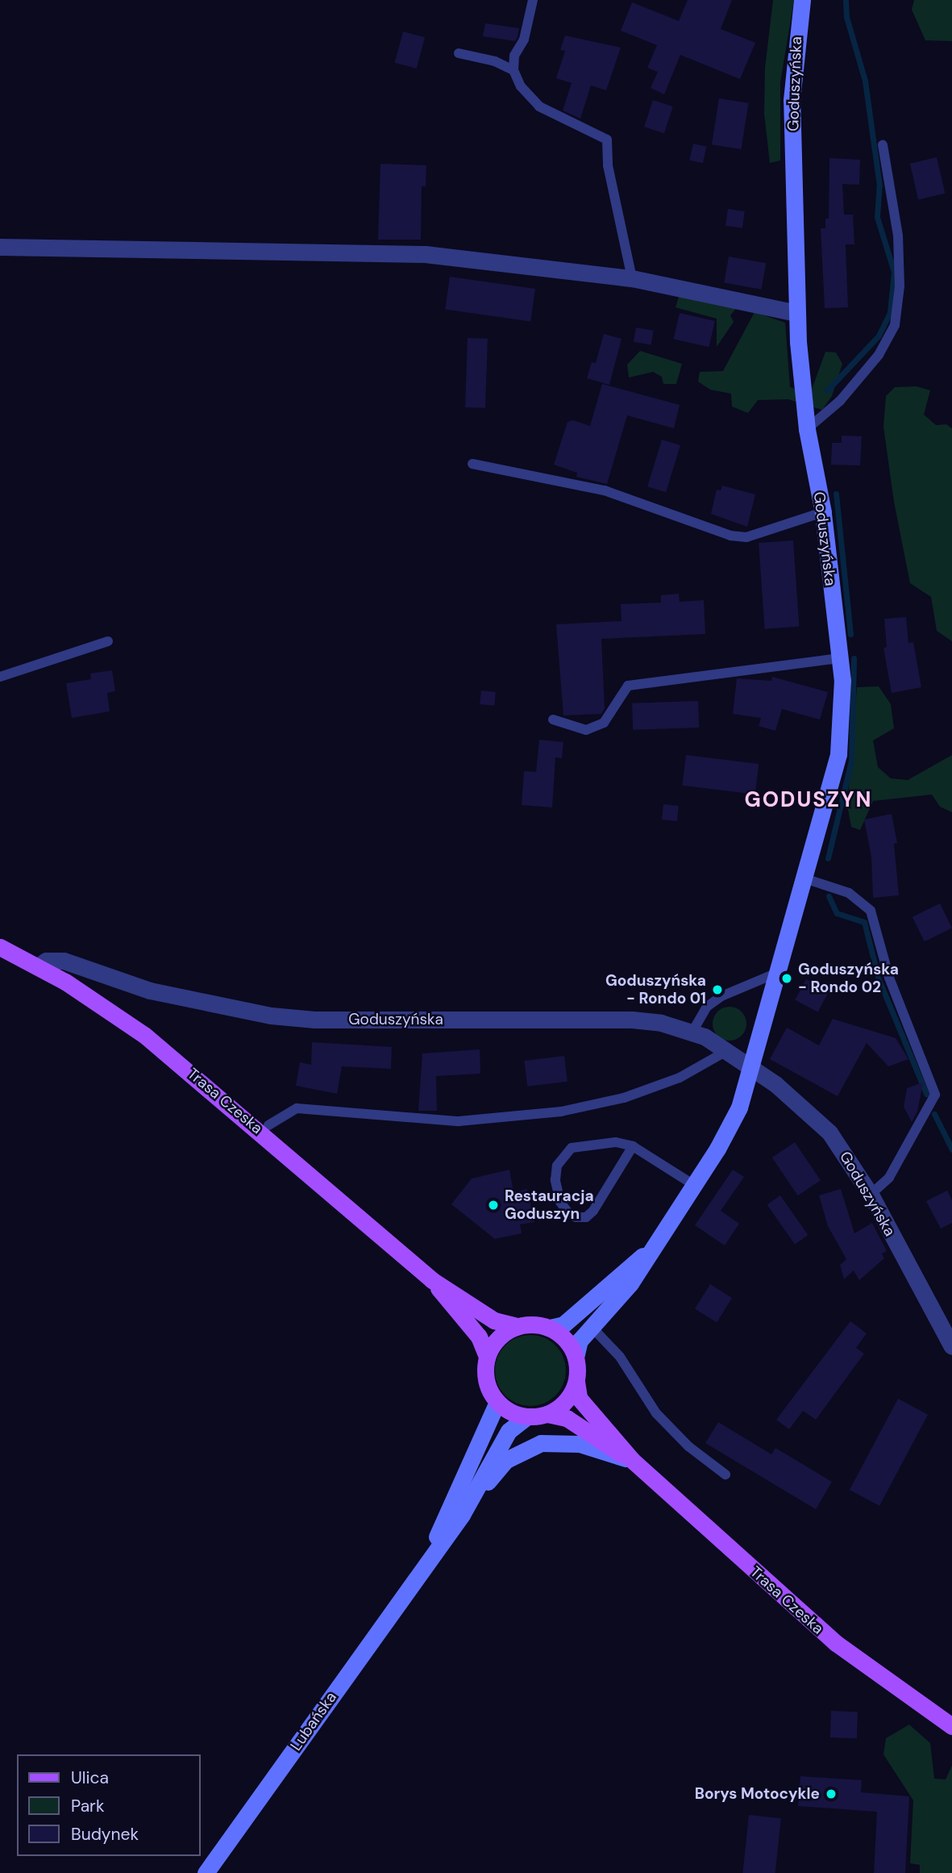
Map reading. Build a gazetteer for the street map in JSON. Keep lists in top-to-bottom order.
{
  "streets": {
    "main road": ["Trasa Czeska"],
    "street": ["Goduszyńska", "Lubańska"]
  },
  "crossings": [
    ["Goduszyńska", "Trasa Czeska"],
    ["Goduszyńska", "Lubańska"],
    ["Trasa Czeska", "Lubańska"]
  ],
  "districts": ["GODUSZYN"],
  "places": [
    "Goduszyńska - Rondo 02",
    "Goduszyńska - Rondo 01",
    "Restauracja Goduszyn",
    "Borys Motocykle"
  ],
  "legend": ["Ulica", "Park", "Budynek"]
}
